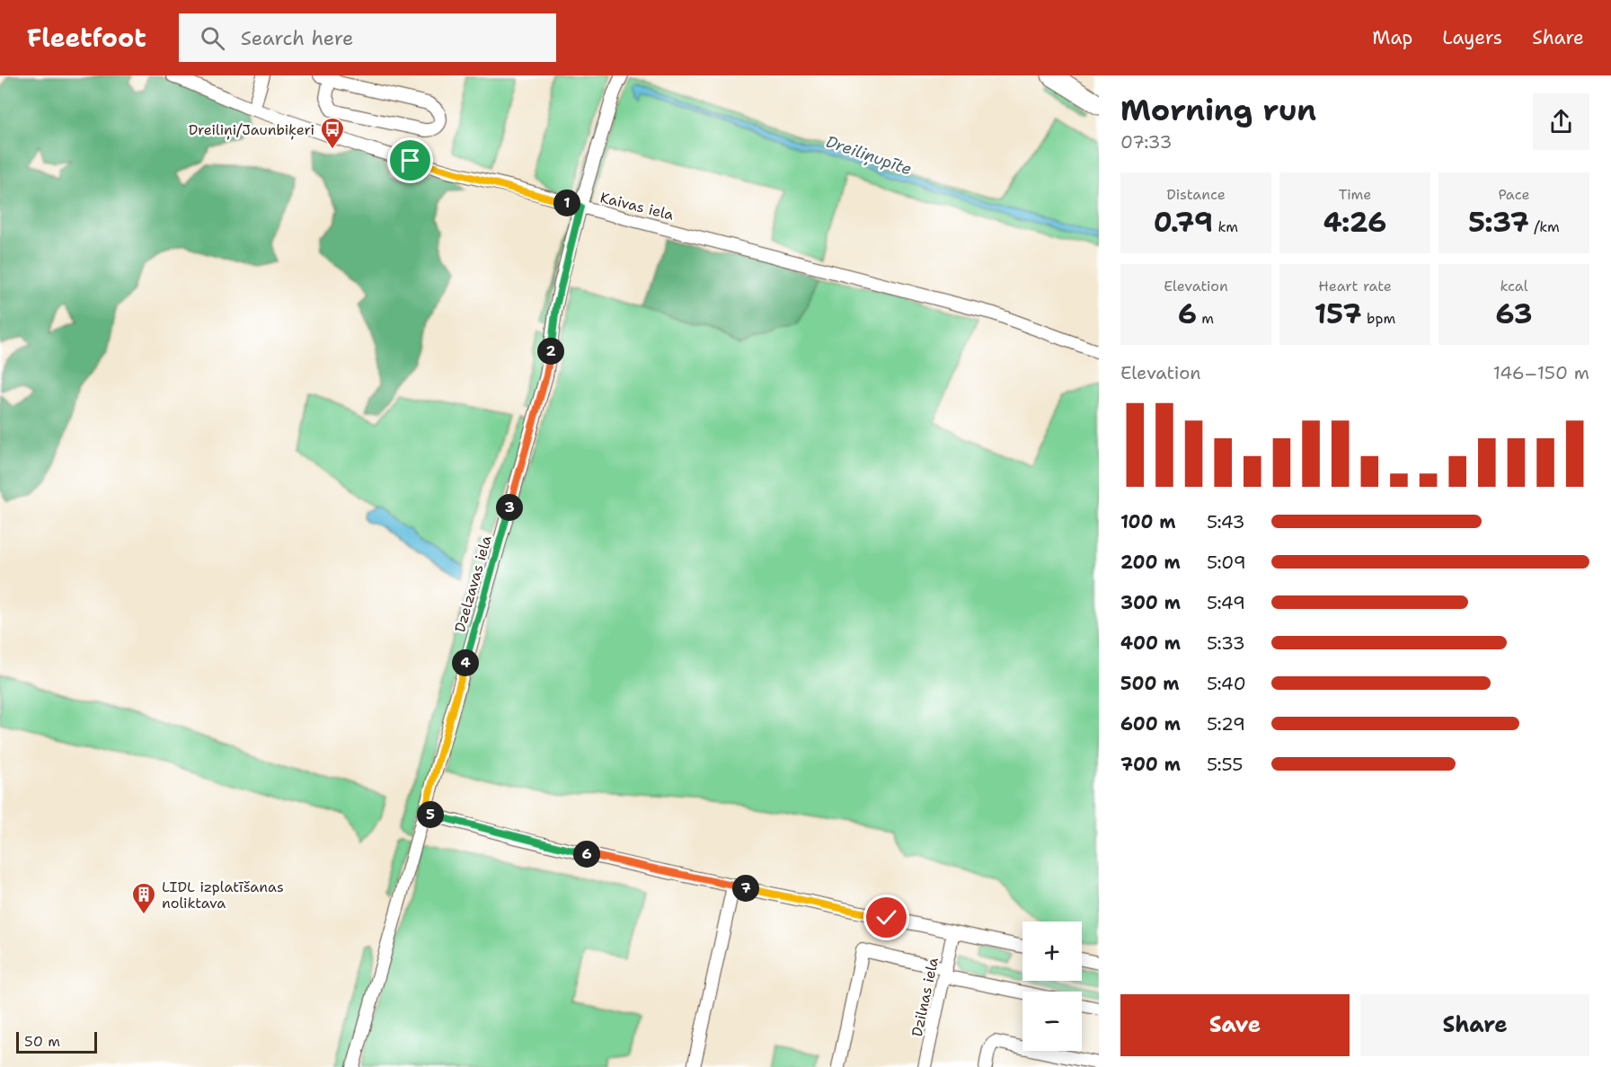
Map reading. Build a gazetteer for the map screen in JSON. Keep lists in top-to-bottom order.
{
  "streets": {
    "street": ["Kaivas iela", "Dzelzavas iela", "Dzilnas iela"]
  },
  "crossings": [
    ["Kaivas iela", "Dzelzavas iela"]
  ],
  "water": ["Dreiliņupīte"],
  "places": {
    "bus stop": ["Dreiliņi/Jaunbiķeri"],
    "building": ["LIDL izplatīšanas noliktava"]
  },
  "scale_bar": "50 m",
  "page": {
    "header": "Fleetfoot",
    "search": "Search here",
    "nav": ["Map", "Layers", "Share"],
    "heading": ["Morning run", "07:33"],
    "stats": [
      ["Distance", "0.79 km"],
      ["Time", "4:26"],
      ["Pace", "5:37 /km"],
      ["Elevation", "6 m"],
      ["Heart rate", "157 bpm"],
      ["kcal", "63"]
    ],
    "pins": [
      "1",
      "2",
      "3",
      "4",
      "5",
      "6",
      "7"
    ],
    "chart": ["Elevation", "146–150 m"],
    "list": [
      {
        "name": "100 m",
        "note": "5:43"
      },
      {
        "name": "200 m",
        "note": "5:09"
      },
      {
        "name": "300 m",
        "note": "5:49"
      },
      {
        "name": "400 m",
        "note": "5:33"
      },
      {
        "name": "500 m",
        "note": "5:40"
      },
      {
        "name": "600 m",
        "note": "5:29"
      },
      {
        "name": "700 m",
        "note": "5:55"
      }
    ],
    "map_buttons": ["+", "−"],
    "buttons": ["Save", "Share"],
    "scale": "50 m"
  }
}
